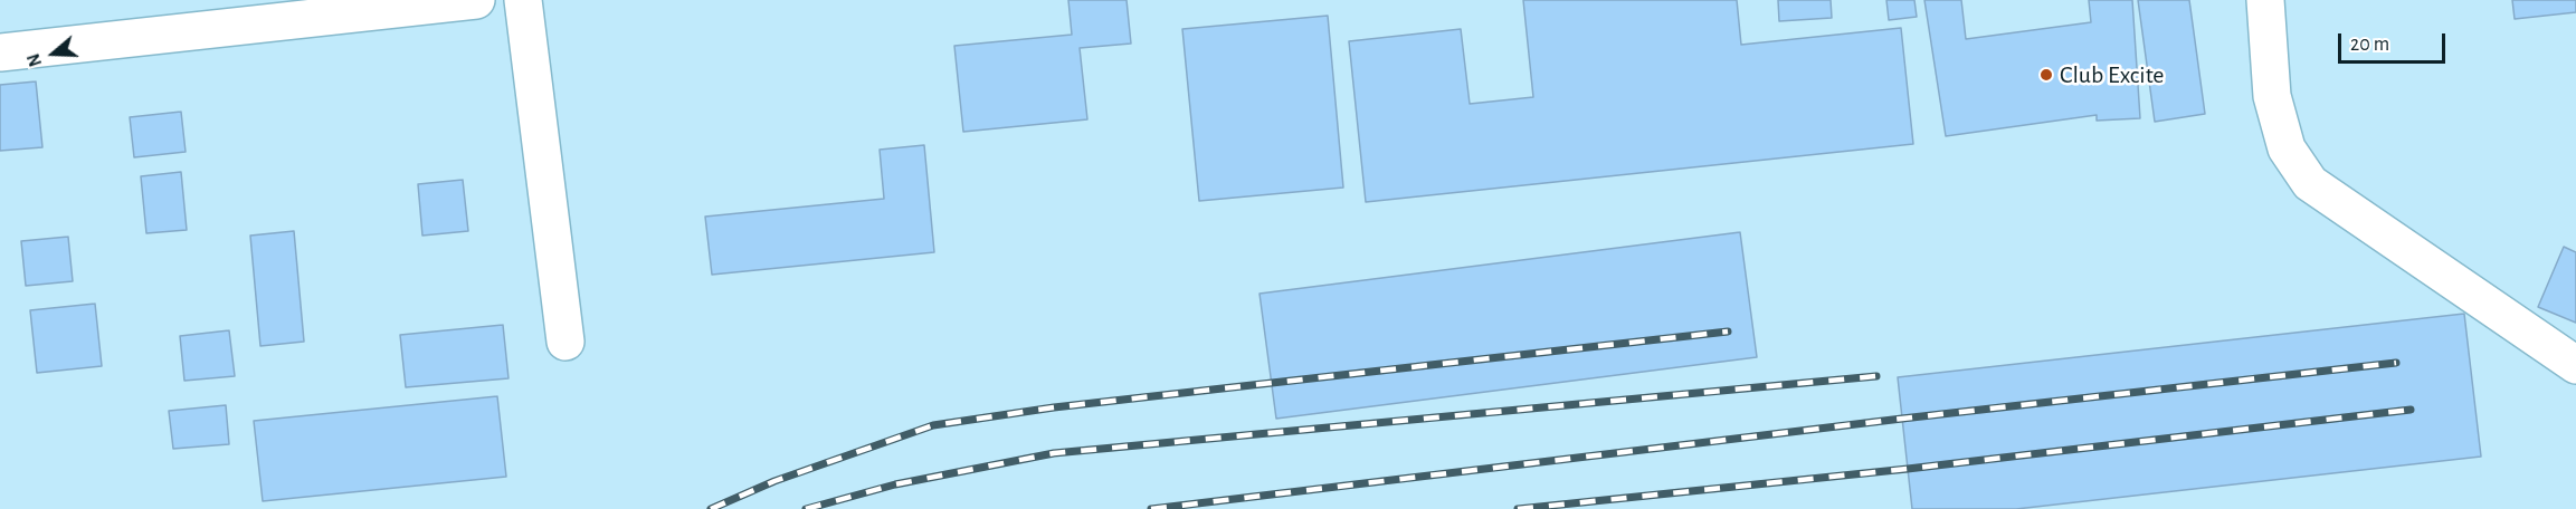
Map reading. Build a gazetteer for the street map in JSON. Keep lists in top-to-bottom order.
{
  "places": ["Club Excite"],
  "scale_bar": "20 m",
  "north": "left"
}
